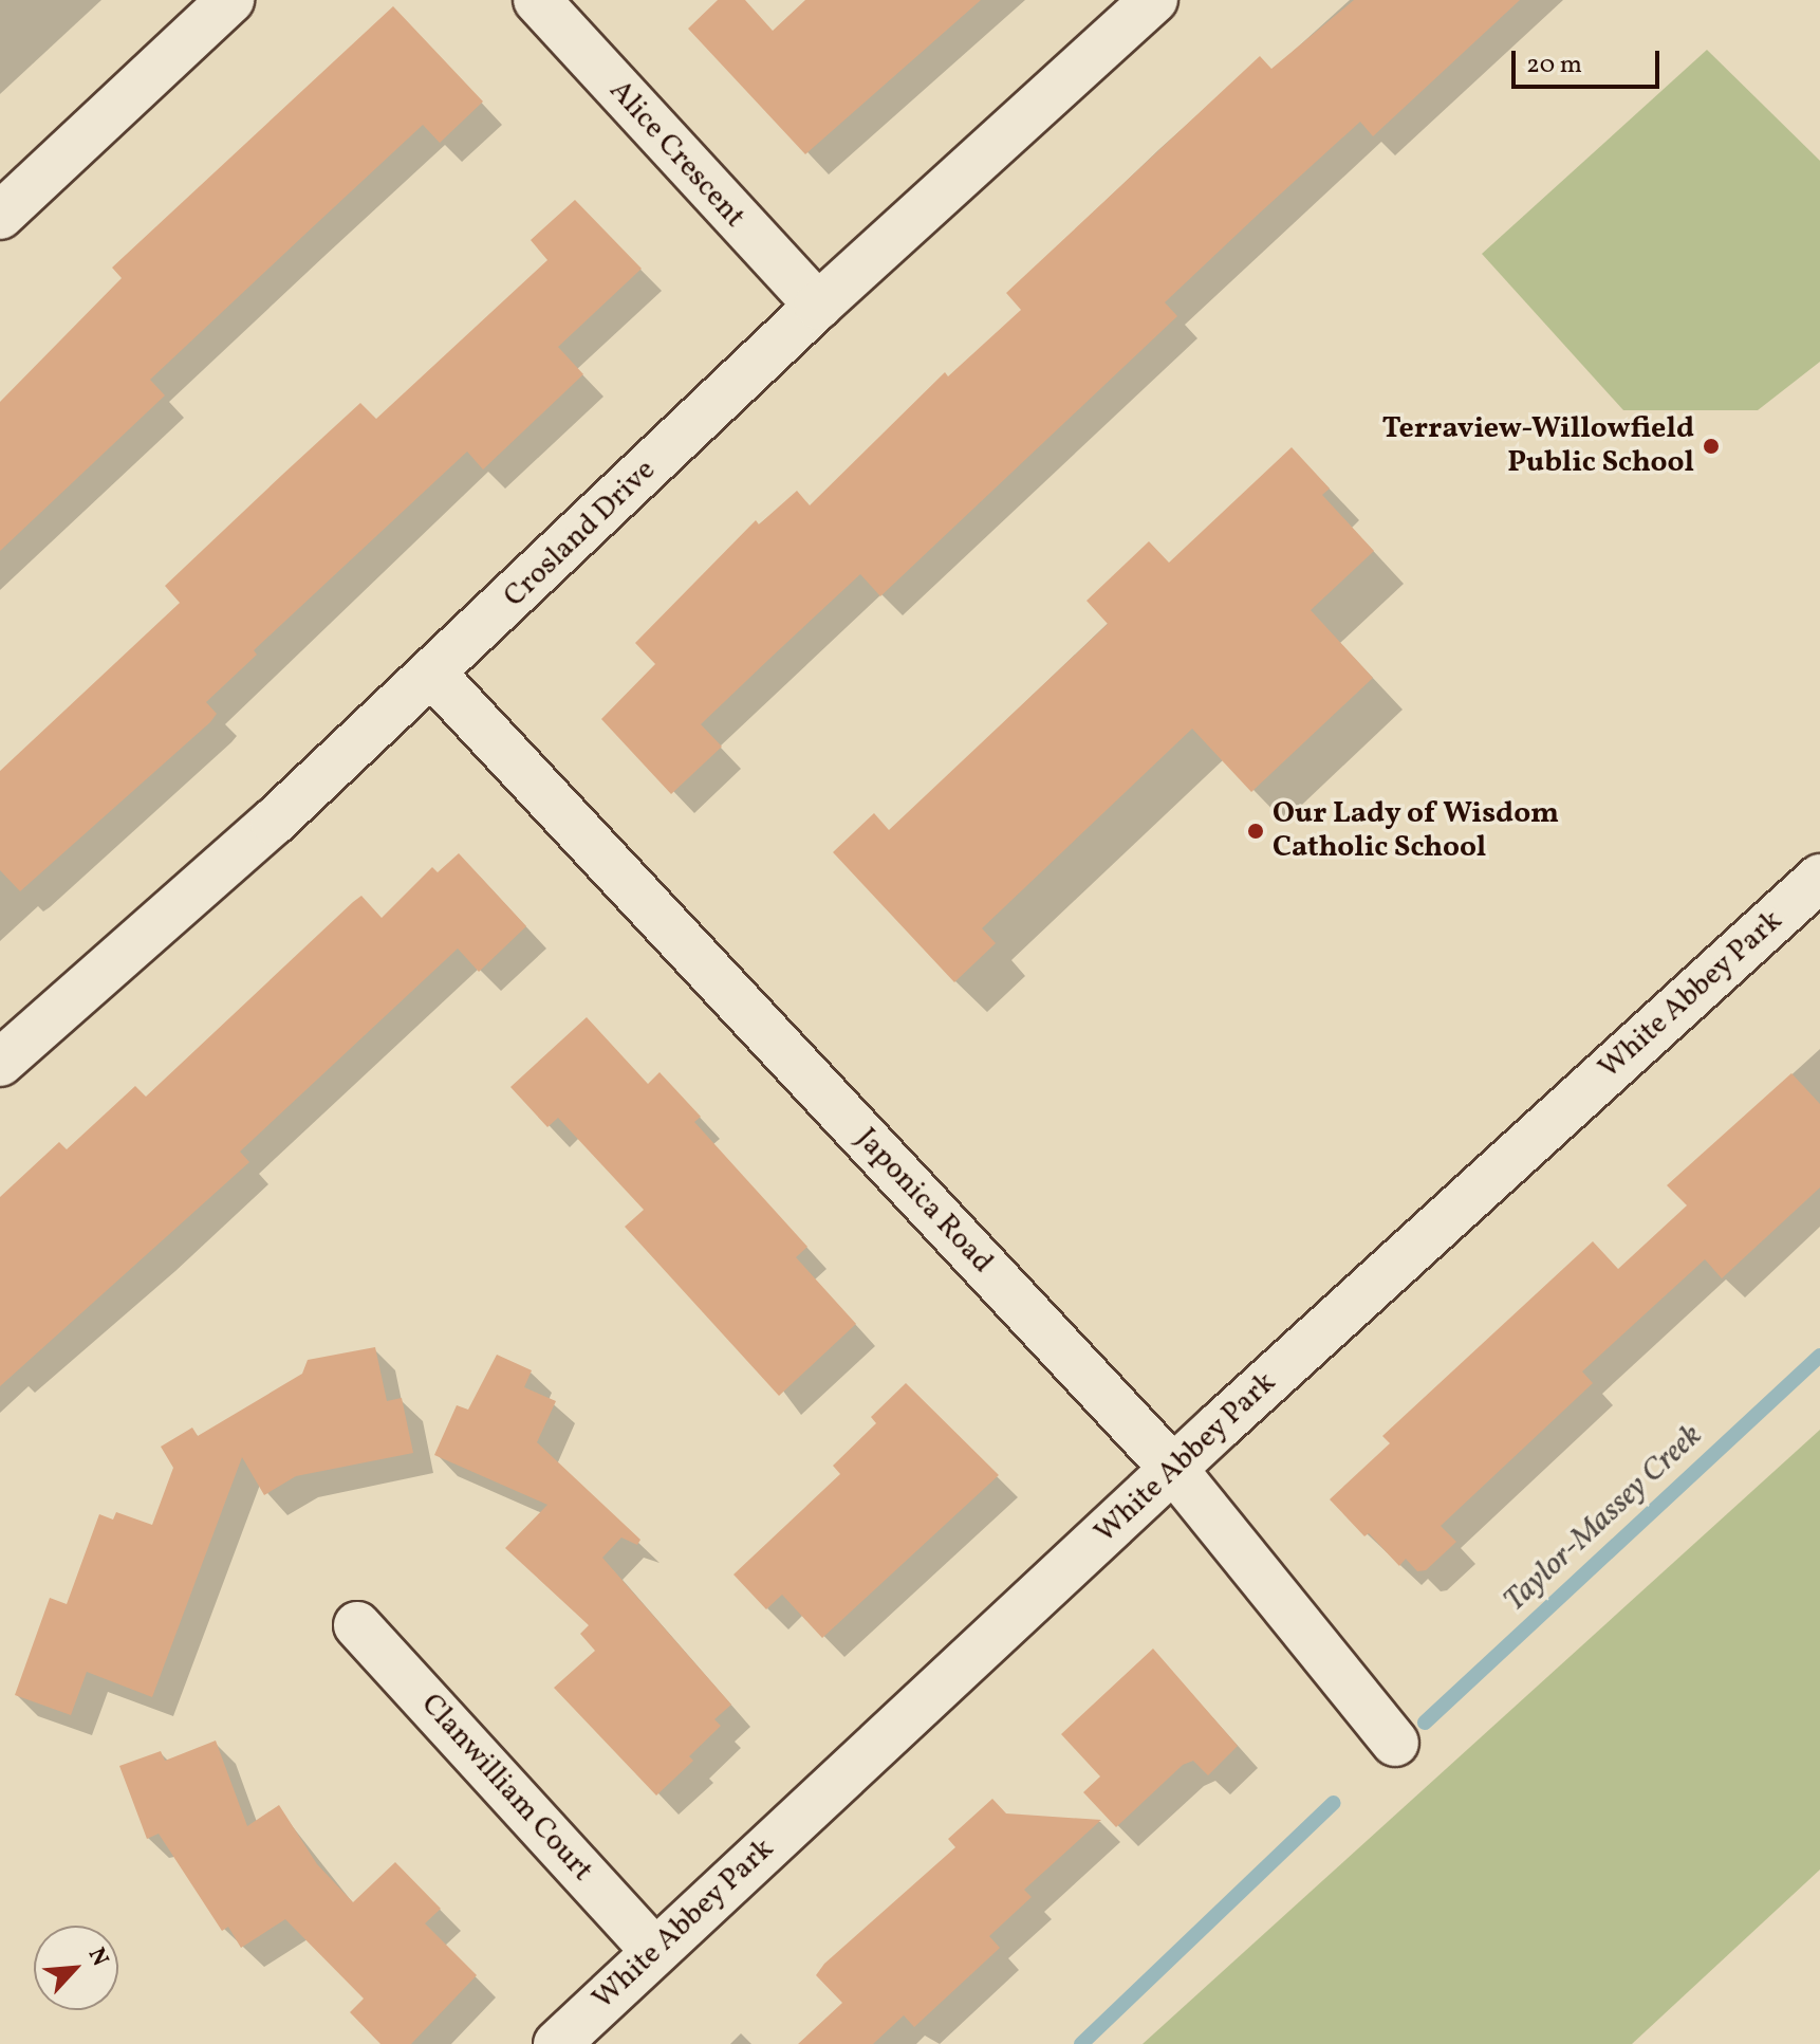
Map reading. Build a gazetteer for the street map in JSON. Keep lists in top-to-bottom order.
{
  "streets": {
    "street": [
      "Alice Crescent",
      "Crosland Drive",
      "White Abbey Park",
      "Japonica Road",
      "Clanwilliam Court"
    ]
  },
  "crossings": [
    ["Alice Crescent", "Crosland Drive"],
    ["Crosland Drive", "Japonica Road"],
    ["White Abbey Park", "Japonica Road"],
    ["White Abbey Park", "Clanwilliam Court"]
  ],
  "water": ["Taylor-Massey Creek"],
  "places": ["Terraview-Willowfield Public School", "Our Lady of Wisdom Catholic School"],
  "scale_bar": "20 m",
  "north": "top right"
}
